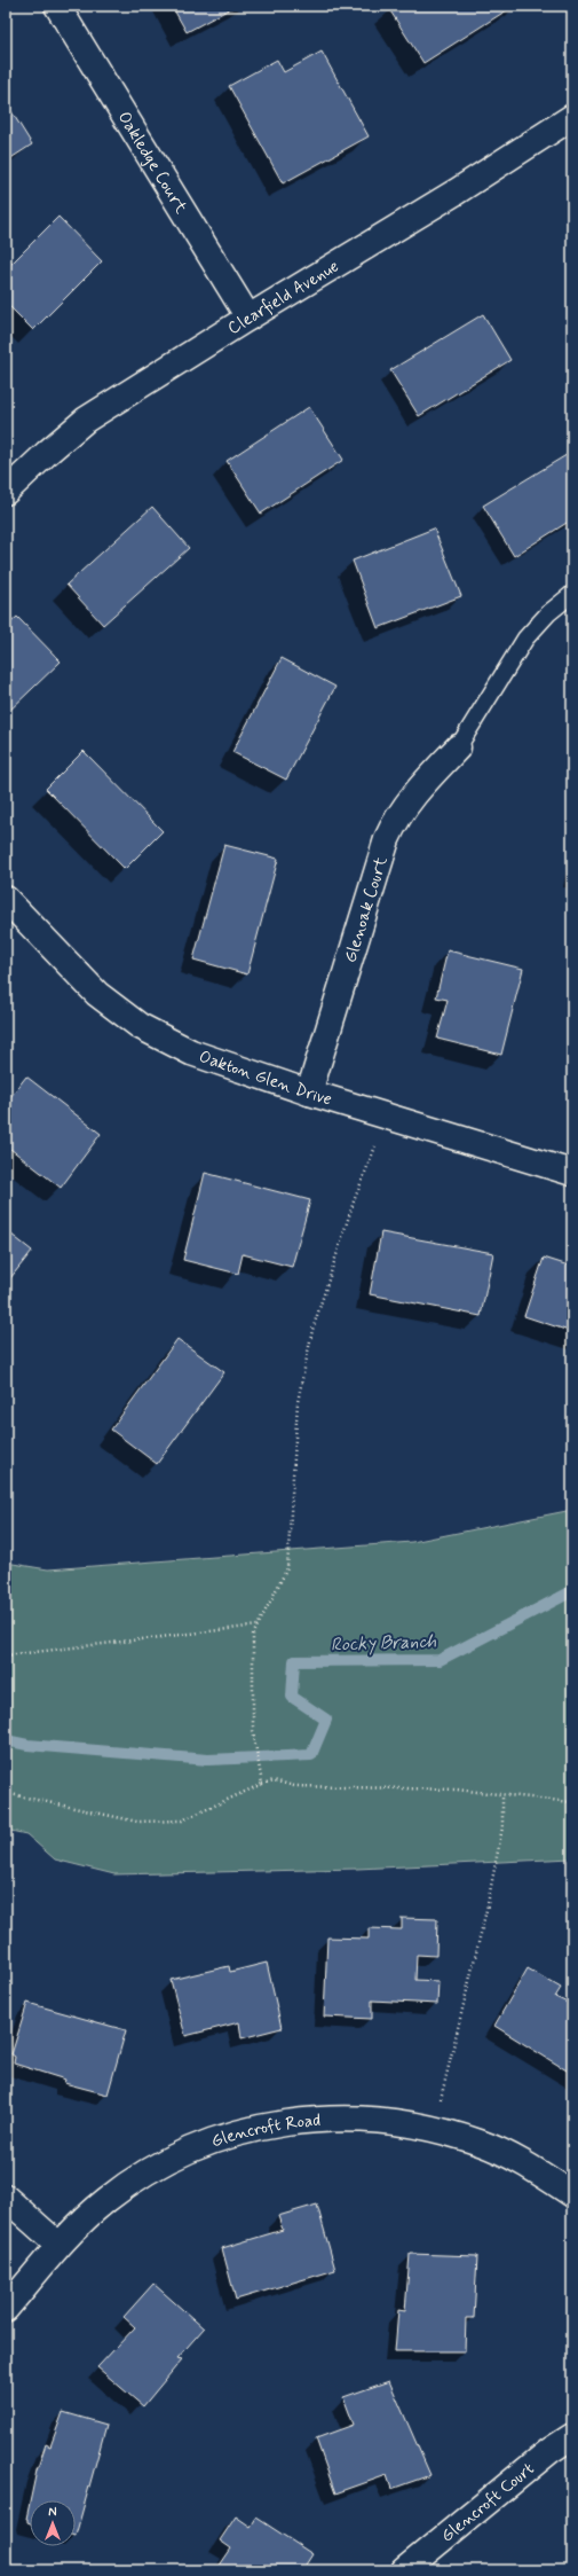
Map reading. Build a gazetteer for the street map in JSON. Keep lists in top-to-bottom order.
{
  "streets": {
    "street": [
      "Oakledge Court",
      "Clearfield Avenue",
      "Glenoak Court",
      "Oakton Glen Drive",
      "Glencroft Road",
      "Glencroft Court"
    ]
  },
  "crossings": [
    ["Oakledge Court", "Clearfield Avenue"],
    ["Glenoak Court", "Oakton Glen Drive"]
  ],
  "water": ["Rocky Branch"],
  "north": "top"
}
